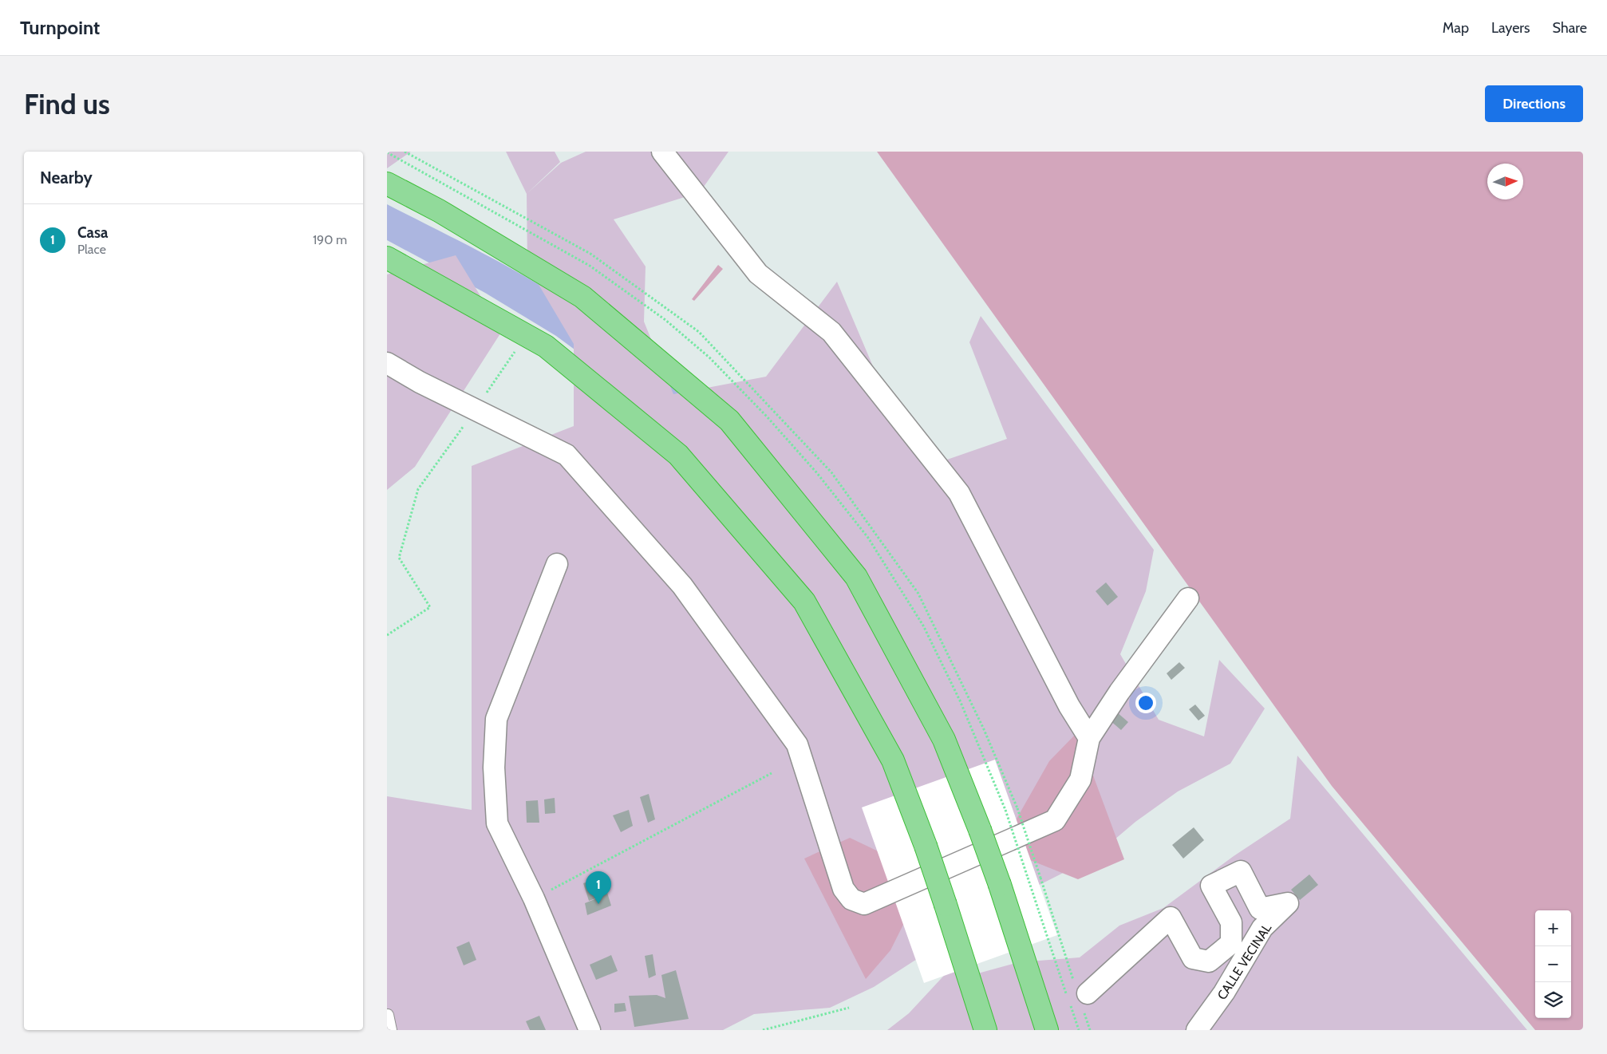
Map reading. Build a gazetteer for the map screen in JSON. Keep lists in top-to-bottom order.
{
  "streets": {
    "street": ["CALLE VECINAL"]
  },
  "north": "right",
  "page": {
    "header": "Turnpoint",
    "nav": ["Map", "Layers", "Share"],
    "buttons": "Directions",
    "title": "Find us",
    "heading": "Nearby",
    "list": [
      {
        "mark": "1",
        "name": "Casa",
        "note": "Place",
        "value": "190 m"
      }
    ],
    "pins": "1",
    "map_buttons": ["+", "−"]
  }
}
